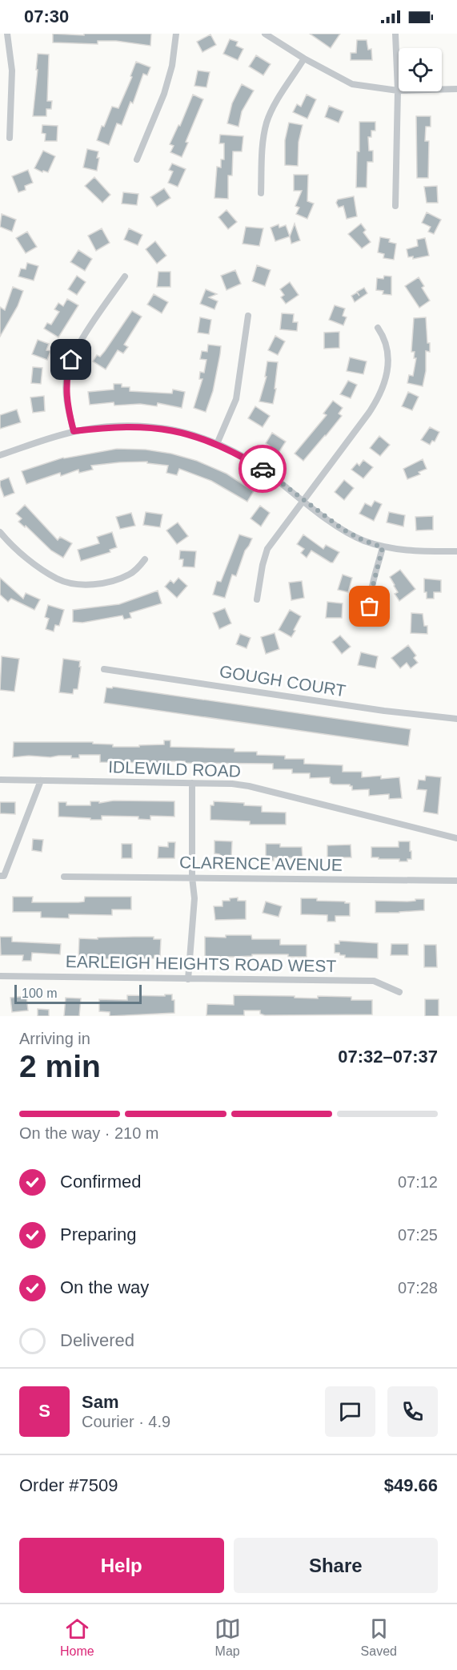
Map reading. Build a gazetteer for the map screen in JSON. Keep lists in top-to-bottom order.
{
  "streets": {
    "street": [
      "GOUGH COURT",
      "IDLEWILD ROAD",
      "CLARENCE AVENUE",
      "EARLEIGH HEIGHTS ROAD WEST"
    ]
  },
  "scale_bar": "100 m",
  "page": {
    "status": "07:30",
    "scale": "100 m",
    "heading": ["2 min", "Arriving in", "07:32–07:37"],
    "panel": [
      "Sam",
      "Courier · 4.9",
      "Order #7509",
      "$49.66"
    ],
    "bar": "On the way · 210 m",
    "list": [
      ["Confirmed", "07:12"],
      ["Preparing", "07:25"],
      ["On the way", "07:28"],
      "Delivered"
    ],
    "round": "S",
    "buttons": ["Help", "Share"],
    "tabs": ["Home", "Map", "Saved"]
  }
}
